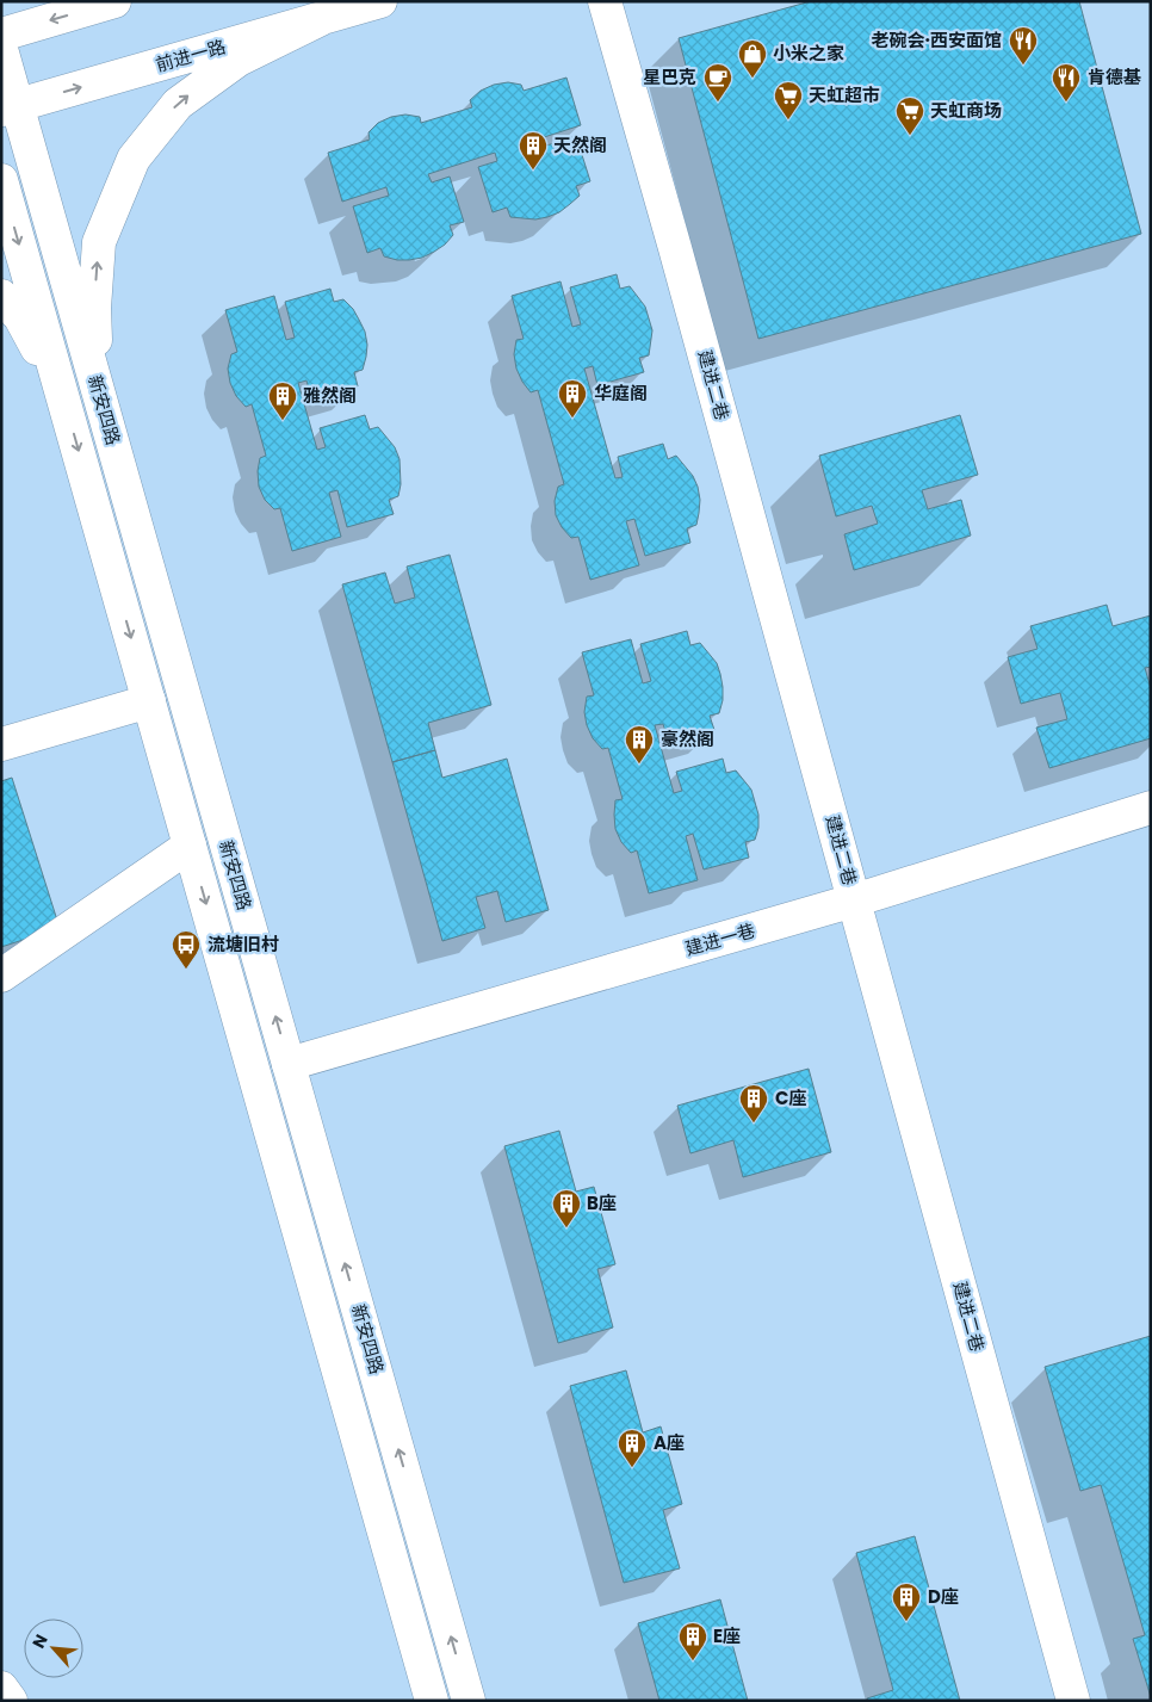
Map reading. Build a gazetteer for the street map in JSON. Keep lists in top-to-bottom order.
{
  "streets": {
    "main road": [
      "前进一路",
      "建进二巷",
      "新安四路",
      "建进一巷"
    ]
  },
  "crossings": [
    ["前进一路", "新安四路"],
    ["建进二巷", "建进一巷"],
    ["新安四路", "建进一巷"]
  ],
  "places": {
    "restaurant": ["老碗会·西安面馆", "肯德基"],
    "shop": ["小米之家"],
    "cafe": ["星巴克"],
    "supermarket": ["天虹超市", "天虹商场"],
    "building": [
      "天然阁",
      "华庭阁",
      "雅然阁",
      "豪然阁",
      "C座",
      "B座",
      "A座",
      "D座",
      "E座"
    ],
    "bus stop": ["流塘旧村"]
  },
  "north": "top left"
}
